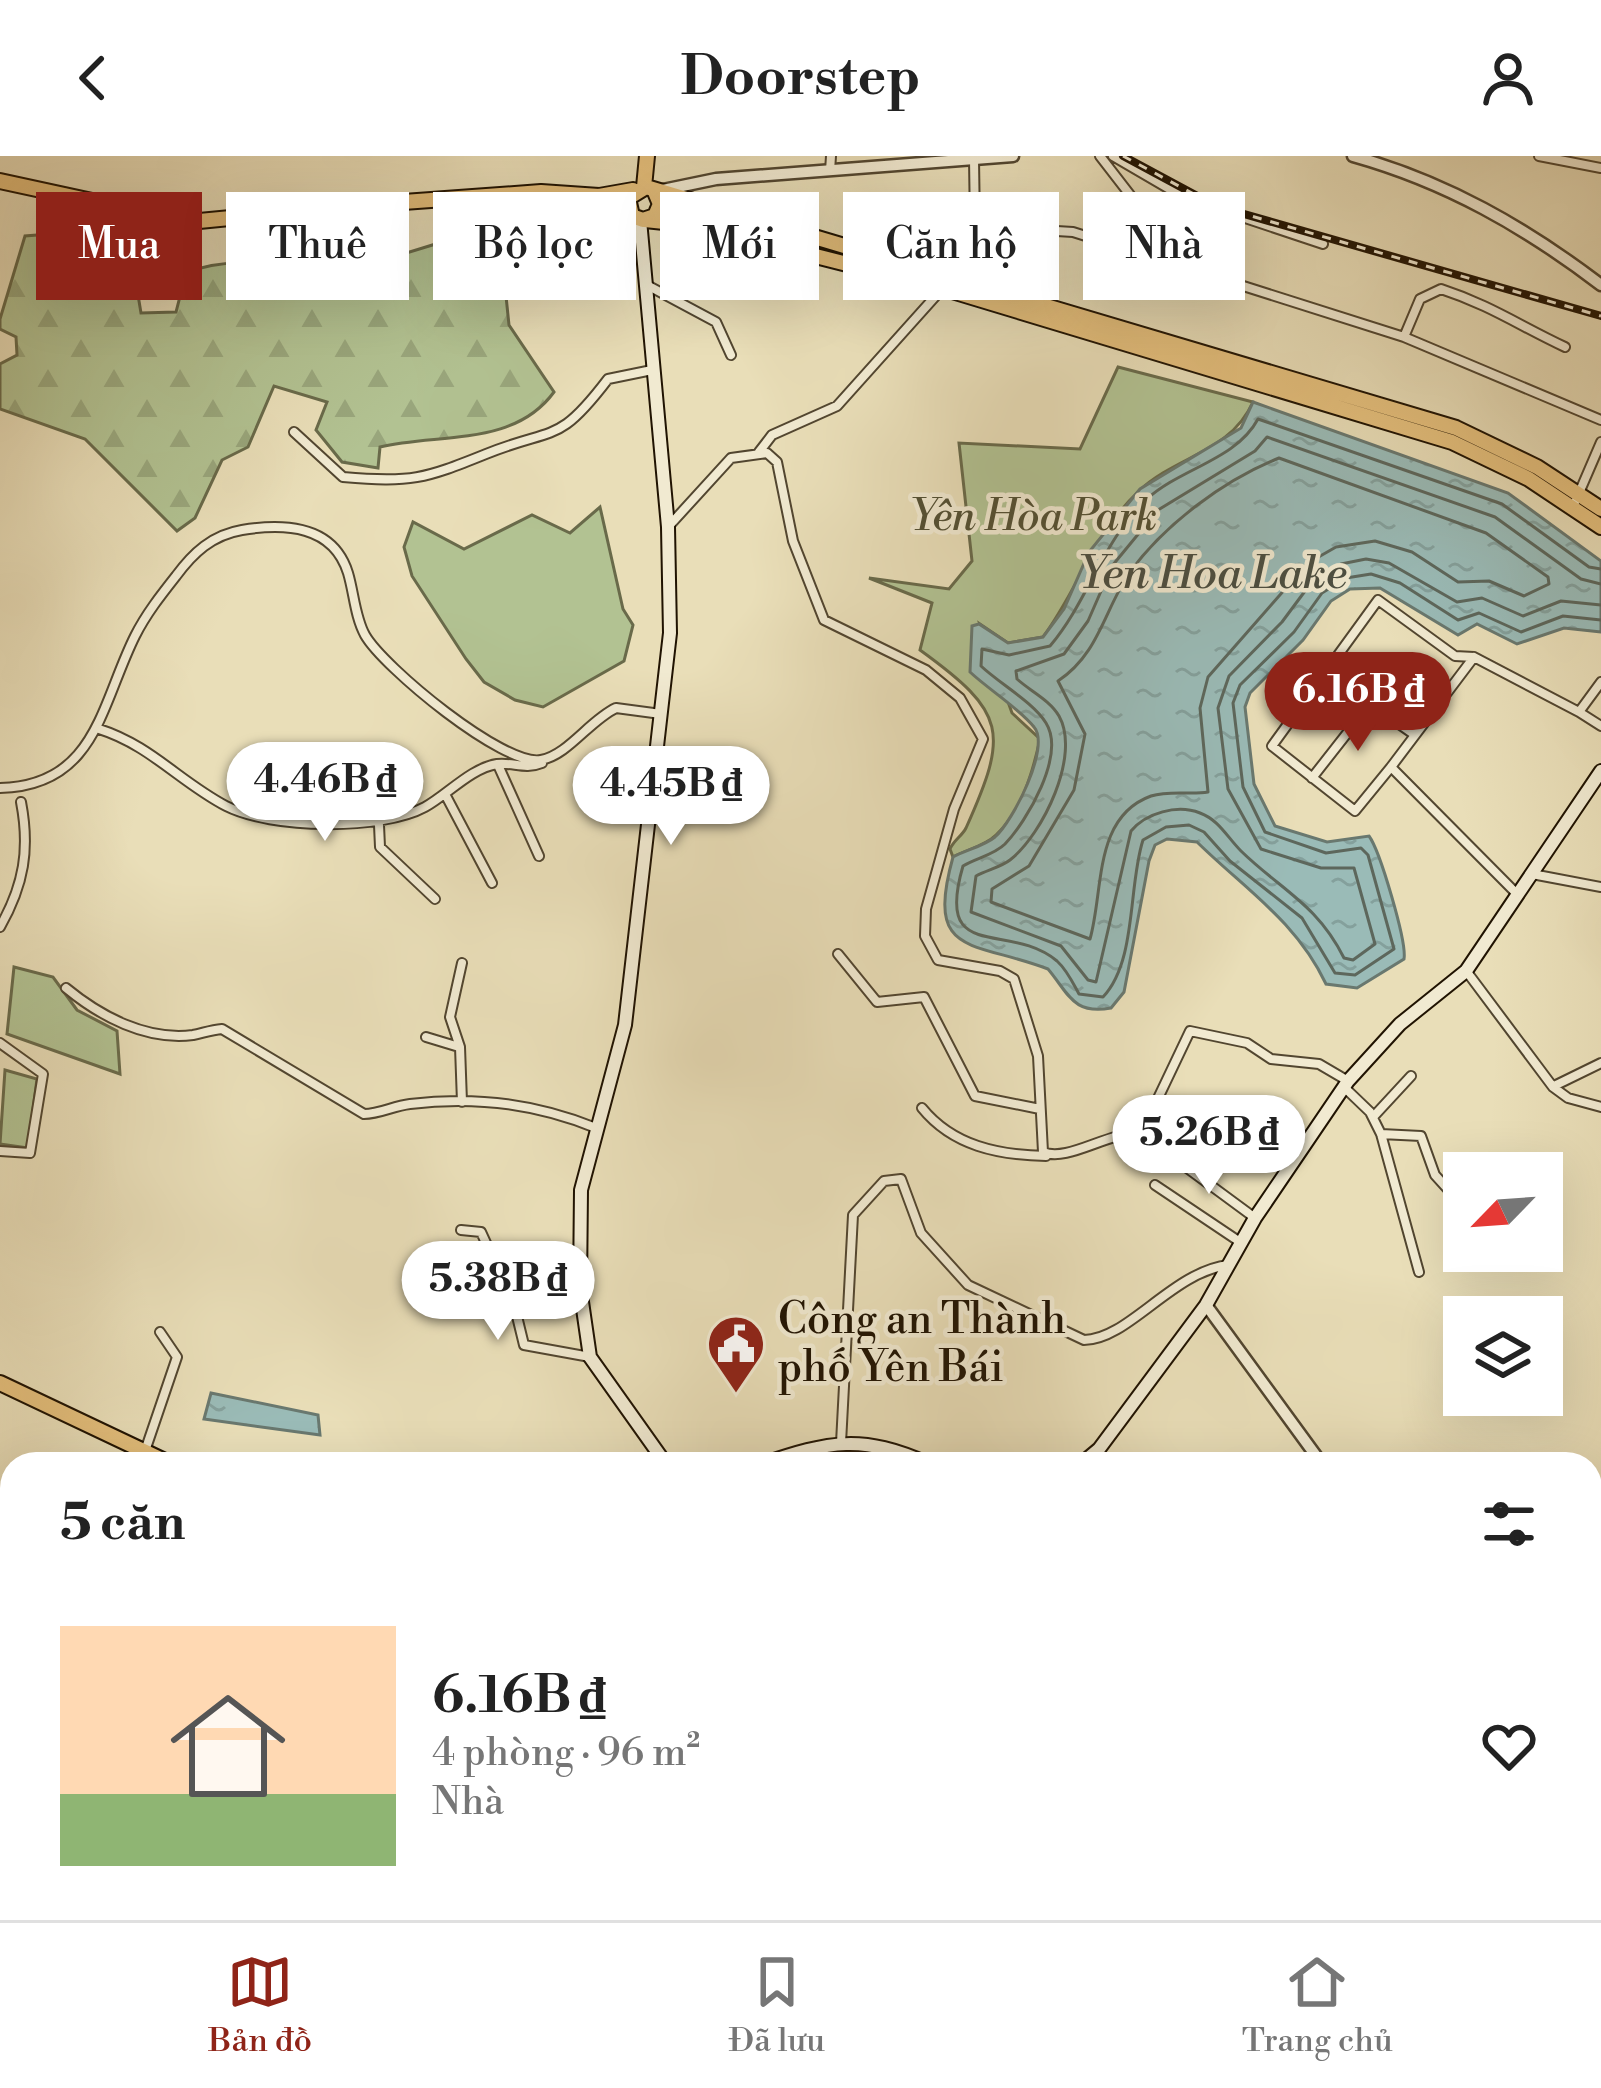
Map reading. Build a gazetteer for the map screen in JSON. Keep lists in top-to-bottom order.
{
  "water": ["Yen Hoa Lake"],
  "parks": ["Yên Hòa Park"],
  "places": {
    "public building": ["Công an Thành phố Yên Bái"]
  },
  "north": "bottom left",
  "page": {
    "header": "Doorstep",
    "chip": [
      "Mua",
      "Thuê",
      "Bộ lọc",
      "Mới",
      "Căn hộ",
      "Nhà"
    ],
    "price": [
      "6.16B ₫",
      "4.46B ₫",
      "4.45B ₫",
      "5.26B ₫",
      "5.38B ₫"
    ],
    "heading": "5 căn",
    "list": [
      {
        "name": "6.16B ₫",
        "note": "4 phòng · 96 m² · Nhà"
      }
    ],
    "tabs": ["Bản đồ", "Đã lưu", "Trang chủ"]
  }
}
